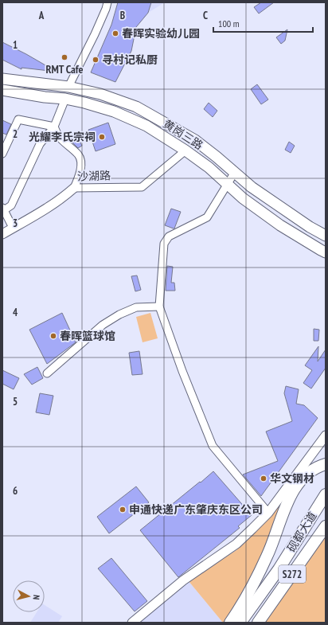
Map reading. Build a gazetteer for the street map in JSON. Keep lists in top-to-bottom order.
{
  "streets": {
    "main road": ["黄岗三路", "砚都大道", "S272"],
    "street": ["沙湖路"]
  },
  "crossings": [
    ["黄岗三路", "沙湖路"]
  ],
  "places": [
    "春晖实验幼儿园",
    "RMT Cafe",
    "寻村记私厨",
    "光耀李氏宗祠",
    "春晖篮球馆",
    "华文钢材",
    "申通快递广东肇庆东区公司"
  ],
  "scale_bar": "100 m",
  "north": "right",
  "grid": {
    "columns": ["A", "B", "C"],
    "rows": [
      "1",
      "2",
      "3",
      "4",
      "5",
      "6"
    ]
  }
}
